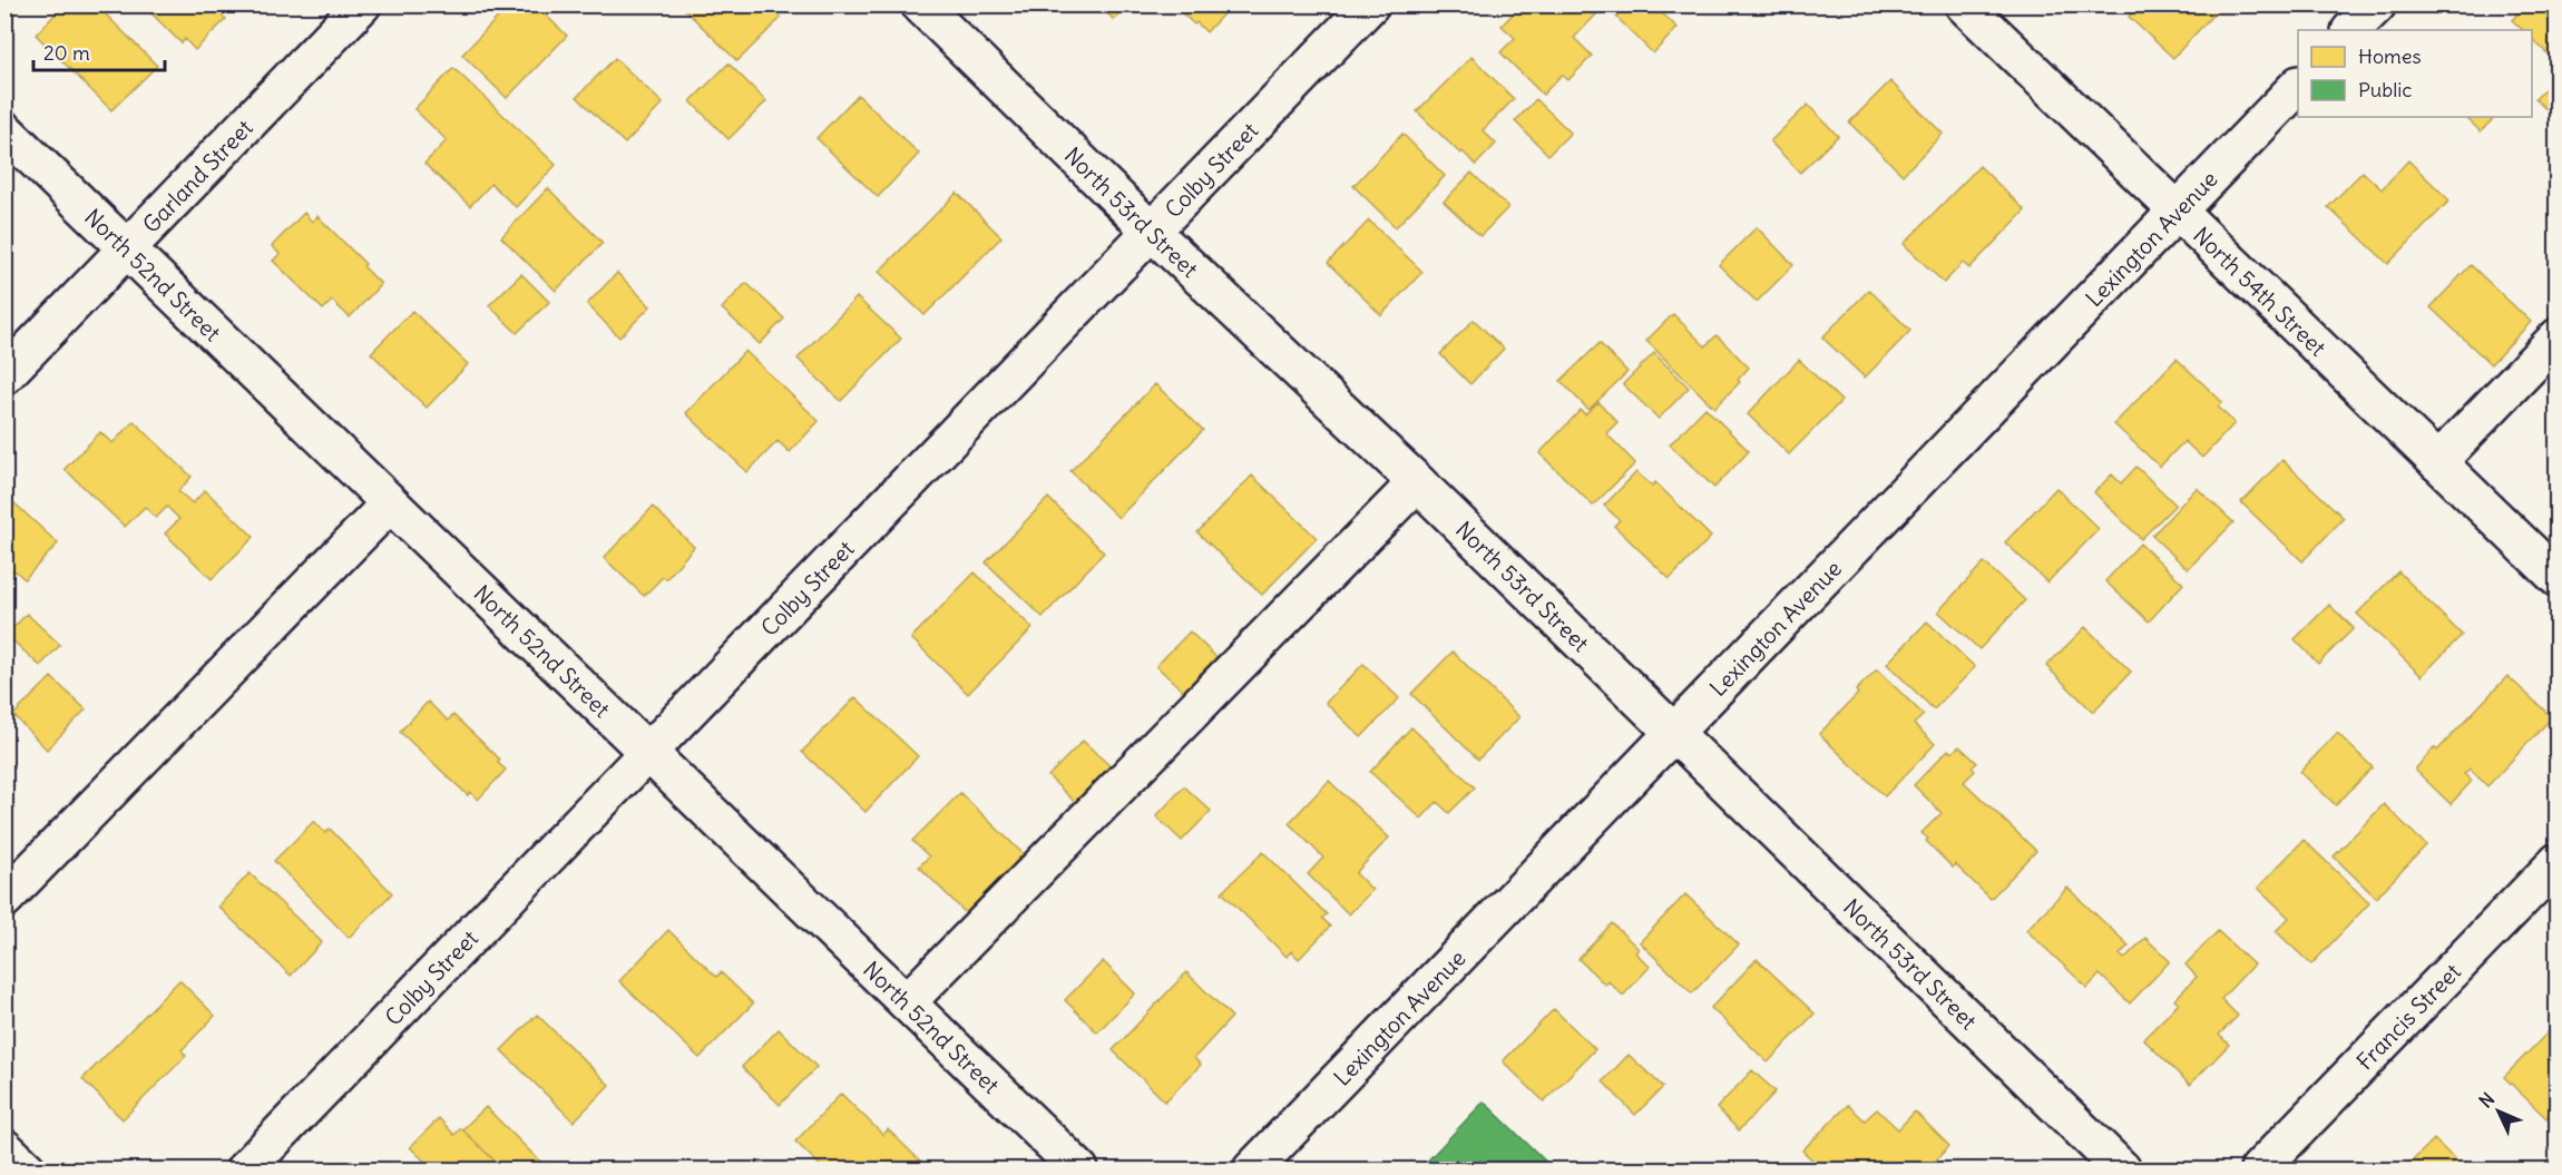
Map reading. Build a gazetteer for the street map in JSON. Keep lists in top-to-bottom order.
{
  "streets": {
    "street": [
      "Colby Street",
      "Garland Street",
      "North 53rd Street",
      "Lexington Avenue",
      "North 52nd Street",
      "North 54th Street",
      "Francis Street"
    ]
  },
  "crossings": [
    ["Colby Street", "North 53rd Street"],
    ["Colby Street", "North 52nd Street"],
    ["Garland Street", "North 52nd Street"],
    ["North 53rd Street", "Lexington Avenue"],
    ["Lexington Avenue", "North 54th Street"]
  ],
  "legend": ["Homes", "Public"],
  "scale_bar": "20 m",
  "north": "top left"
}
